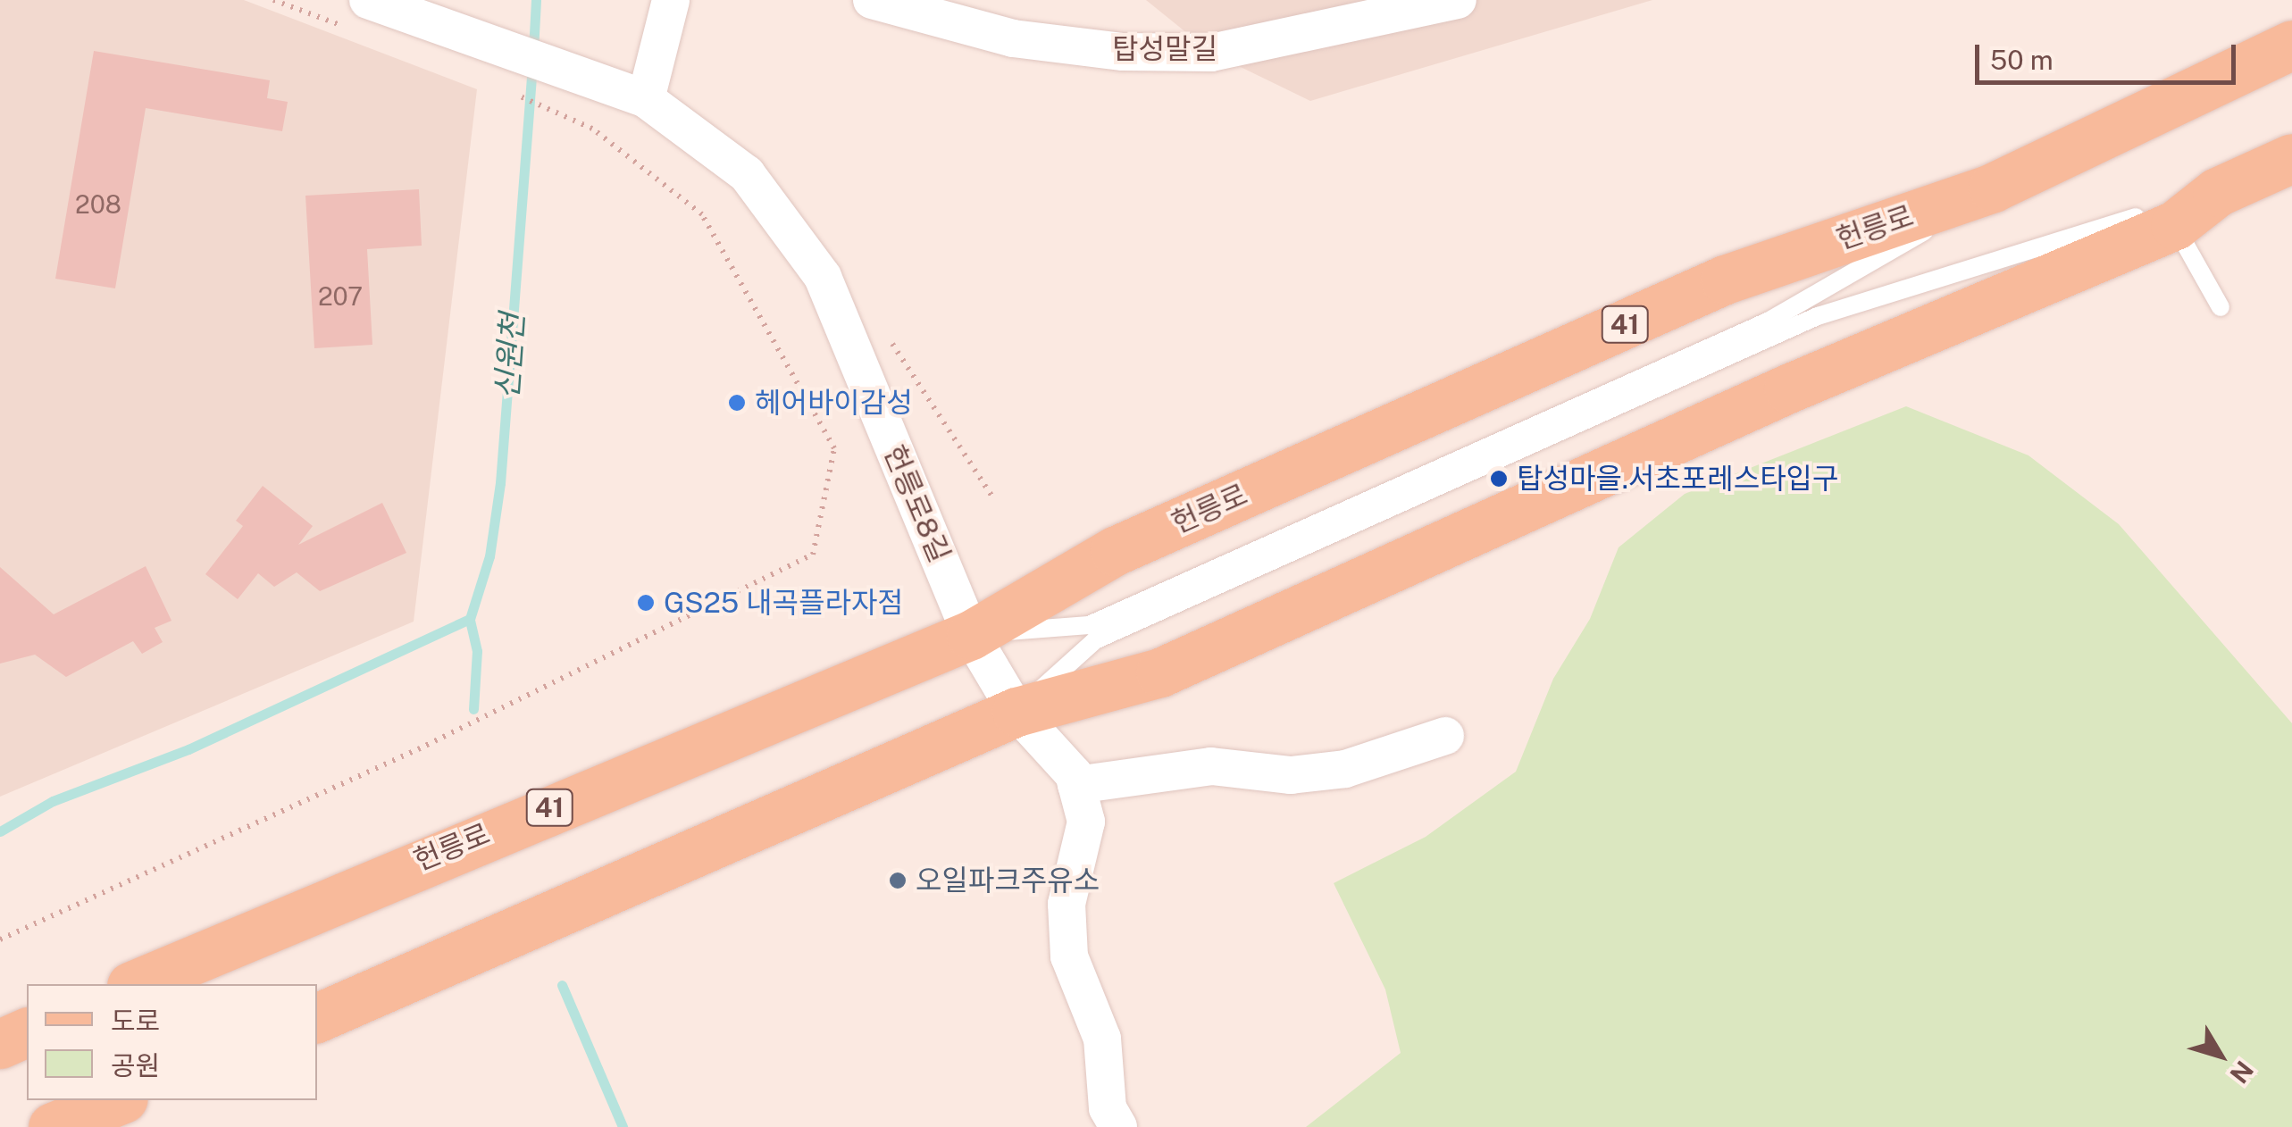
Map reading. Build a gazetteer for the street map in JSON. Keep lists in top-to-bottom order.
{
  "streets": {
    "main road": ["헌릉로", "41"],
    "street": ["탑성말길", "헌릉로8길"]
  },
  "crossings": [
    ["헌릉로", "헌릉로8길"]
  ],
  "water": ["신원천"],
  "places": [
    "헤어바이감성",
    "탑성마을.서초포레스타입구",
    "GS25 내곡플라자점",
    "오일파크주유소"
  ],
  "house_numbers": ["208", "207"],
  "legend": ["도로", "공원"],
  "scale_bar": "50 m",
  "north": "bottom right"
}
